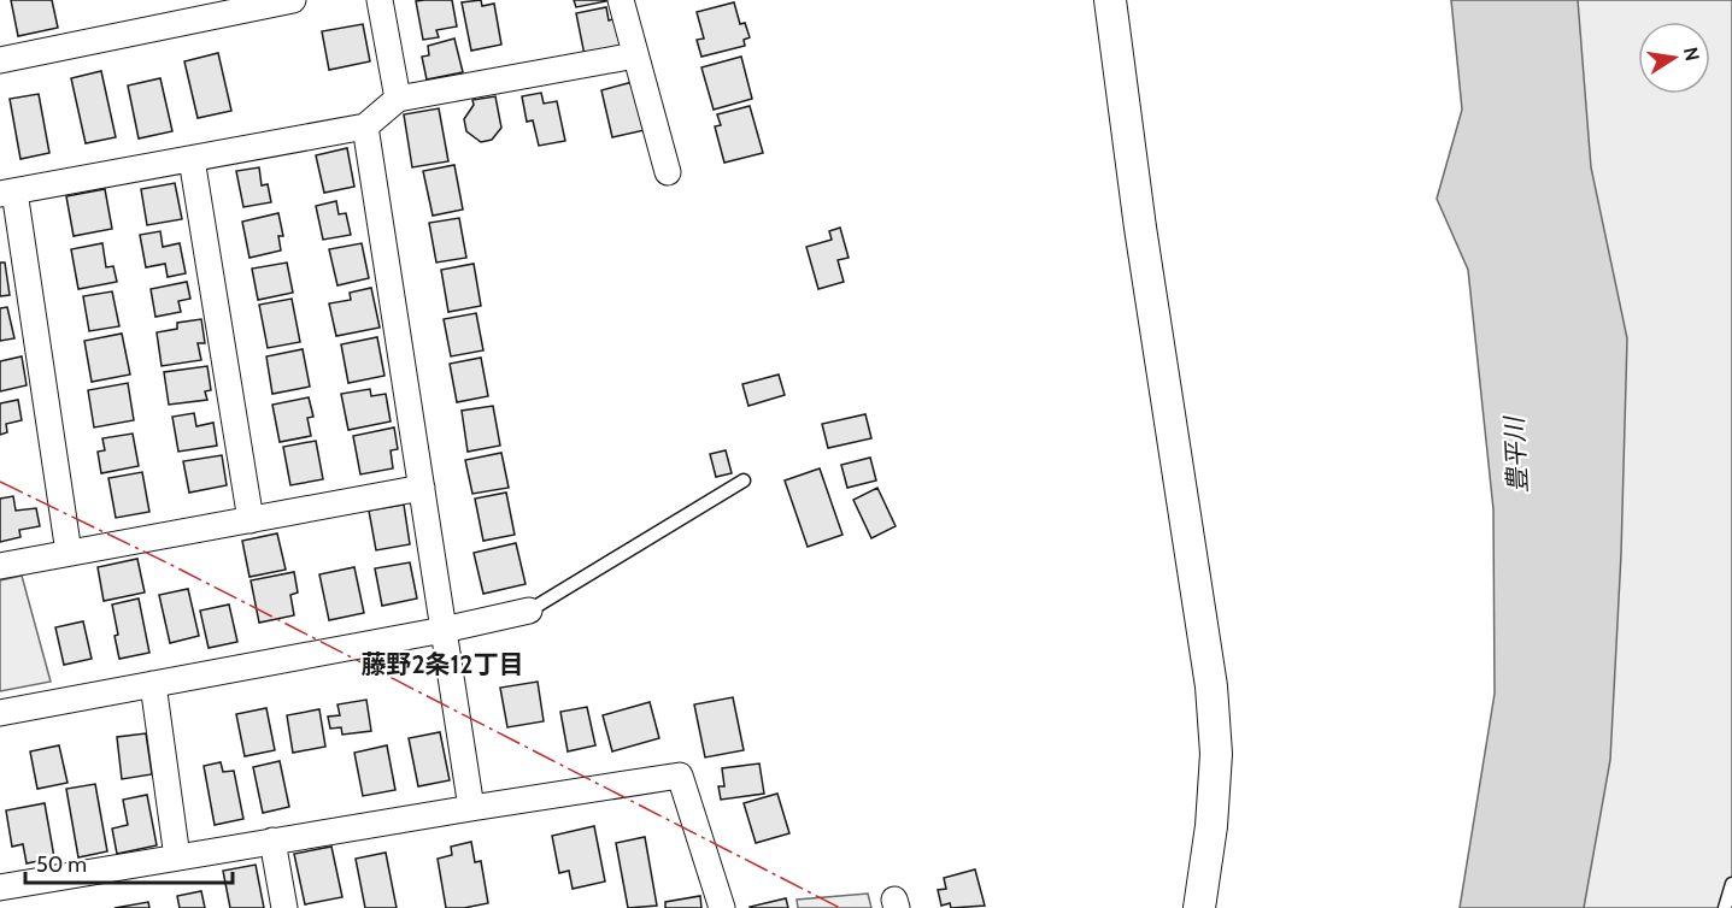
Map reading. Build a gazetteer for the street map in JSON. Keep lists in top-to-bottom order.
{
  "districts": ["藤野2条12丁目"],
  "water": ["豊平川"],
  "scale_bar": "50 m",
  "north": "right"
}
